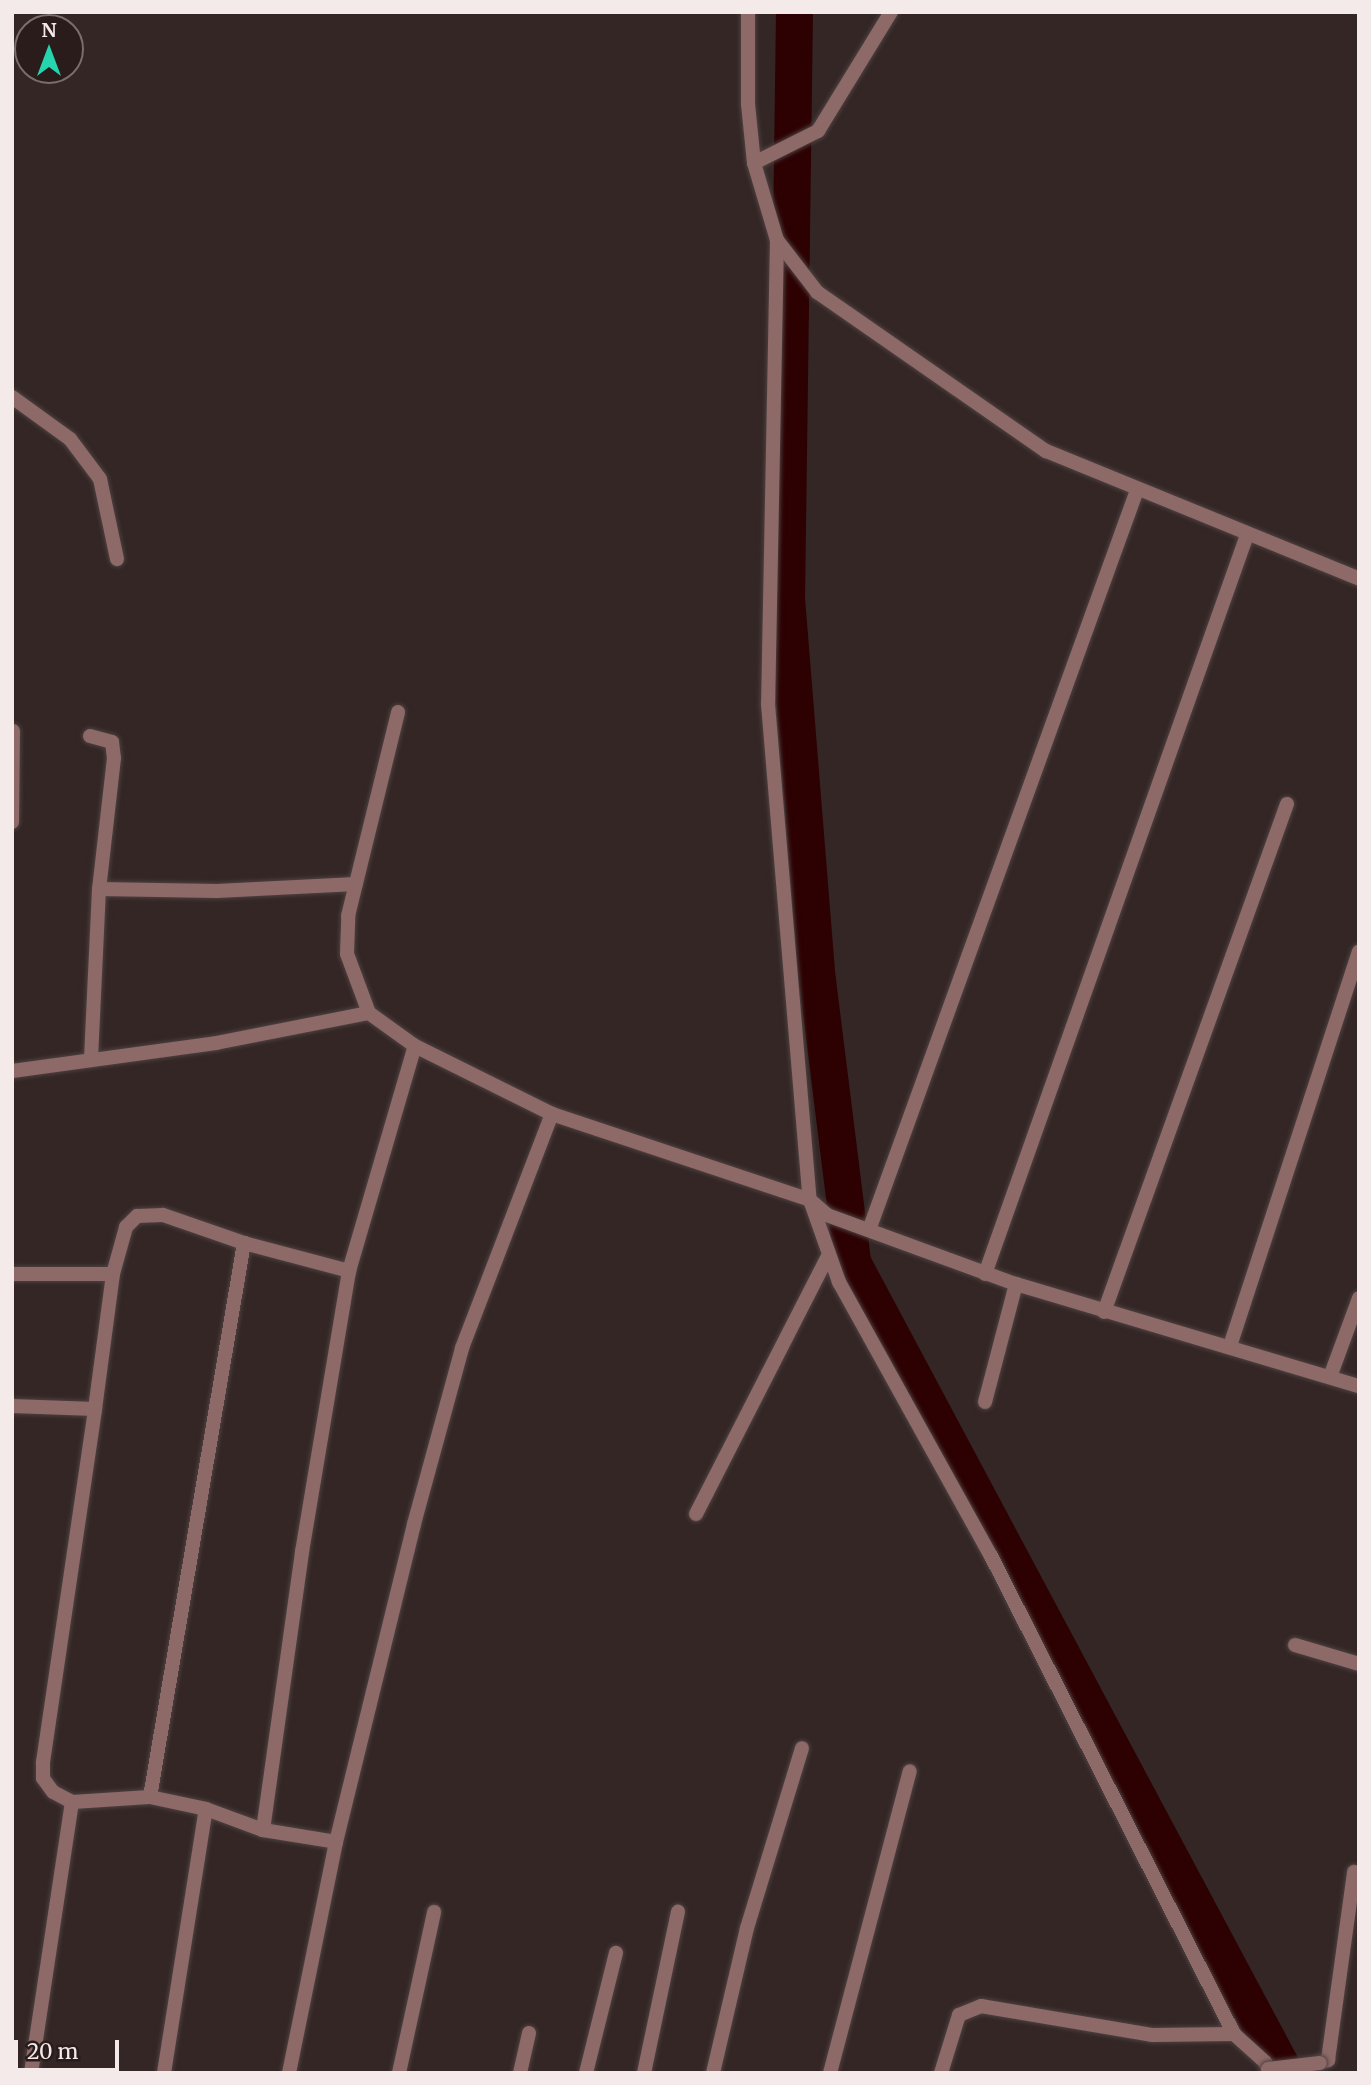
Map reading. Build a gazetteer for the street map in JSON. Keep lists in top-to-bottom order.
{
  "scale_bar": "20 m",
  "north": "top"
}
